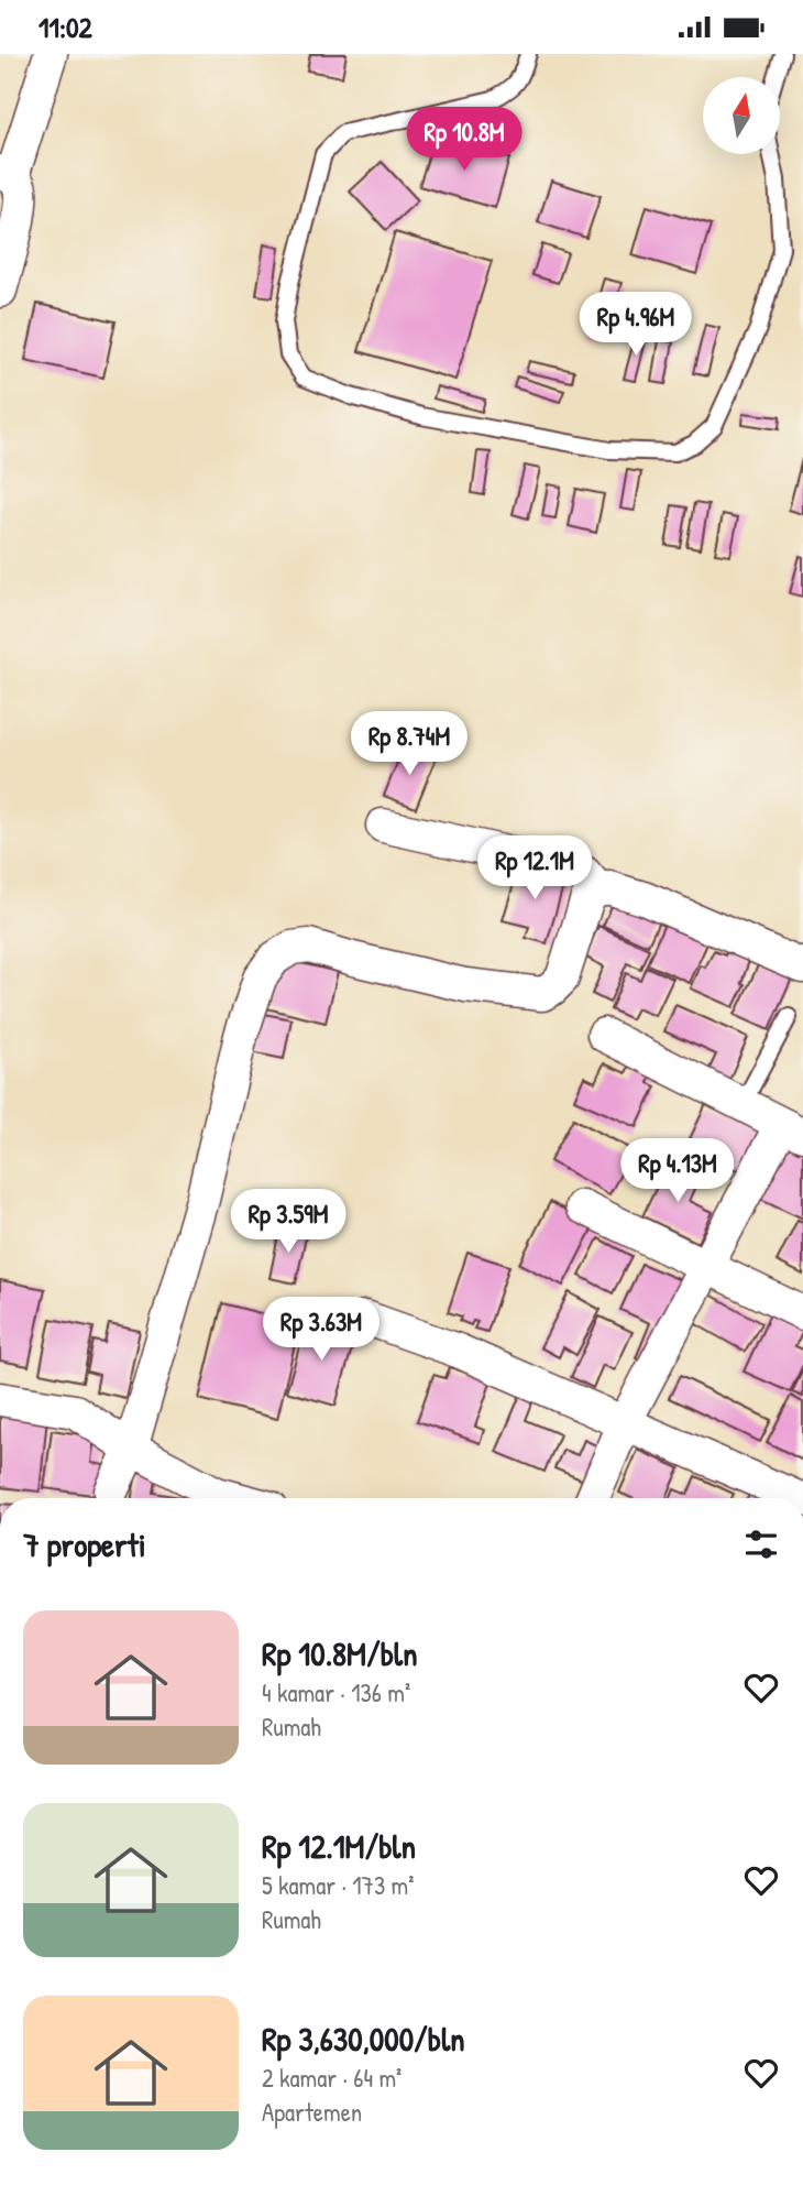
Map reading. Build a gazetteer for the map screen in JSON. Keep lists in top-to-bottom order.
{
  "north": "top",
  "page": {
    "status": "11:02",
    "price": [
      "Rp 10.8M",
      "Rp 4.96M",
      "Rp 8.74M",
      "Rp 12.1M",
      "Rp 4.13M",
      "Rp 3.59M",
      "Rp 3.63M"
    ],
    "heading": "7 properti",
    "list": [
      {
        "name": "Rp 10.8M/bln",
        "note": "4 kamar · 136 m² · Rumah"
      },
      {
        "name": "Rp 12.1M/bln",
        "note": "5 kamar · 173 m² · Rumah"
      },
      {
        "name": "Rp 3,630,000/bln",
        "note": "2 kamar · 64 m² · Apartemen"
      }
    ]
  }
}
